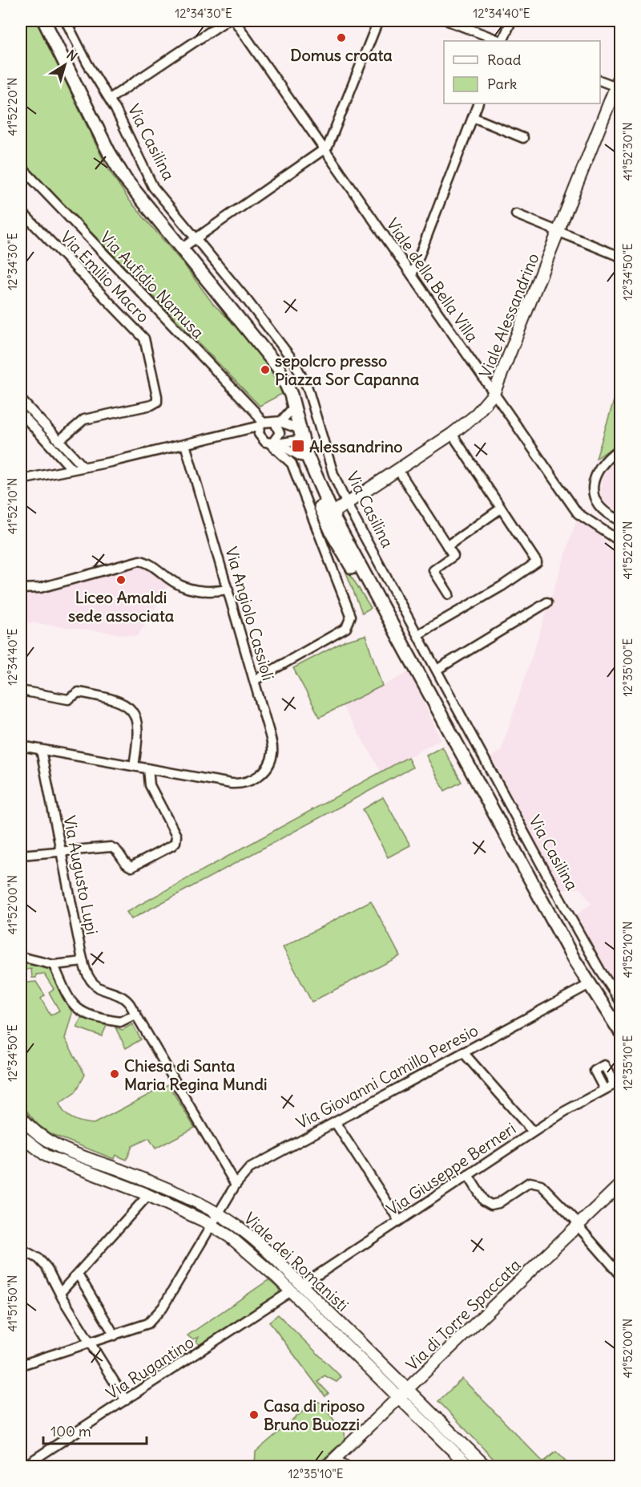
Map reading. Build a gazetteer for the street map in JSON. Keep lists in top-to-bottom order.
{
  "streets": {
    "street": [
      "Via Casilina",
      "Via Emilio Macro",
      "Viale della Bella Villa",
      "Via Aufidio Namusa",
      "Viale Alessandrino",
      "Via Angiolo Cassioli",
      "Via Augusto Lupi",
      "Via Giovanni Camillo Peresio",
      "Via Giuseppe Berneri",
      "Viale dei Romanisti",
      "Via di Torre Spaccata",
      "Via Rugantino"
    ]
  },
  "crossings": [
    ["Via Casilina", "Viale Alessandrino"],
    ["Viale della Bella Villa", "Viale Alessandrino"],
    ["Via Angiolo Cassioli", "Via Augusto Lupi"],
    ["Via Augusto Lupi", "Via Giovanni Camillo Peresio"],
    ["Via Giovanni Camillo Peresio", "Viale dei Romanisti"],
    ["Via Giuseppe Berneri", "Viale dei Romanisti"],
    ["Viale dei Romanisti", "Via di Torre Spaccata"],
    ["Viale dei Romanisti", "Via Rugantino"]
  ],
  "places": {
    "other": [
      "Domus croata",
      "sepolcro presso Piazza Sor Capanna",
      "Liceo Amaldi sede associata",
      "Chiesa di Santa Maria Regina Mundi",
      "Casa di riposo Bruno Buozzi"
    ],
    "transit": ["Alessandrino"]
  },
  "legend": ["Road", "Park"],
  "scale_bar": "100 m",
  "north": "top right",
  "coordinates": [
    "12°34'30\"E",
    "12°34'40\"E",
    "41°52'20\"N",
    "41°52'30\"N",
    "12°34'50\"E",
    "41°52'10\"N",
    "12°35'00\"E",
    "41°52'00\"N",
    "12°35'10\"E",
    "41°51'50\"N"
  ]
}
